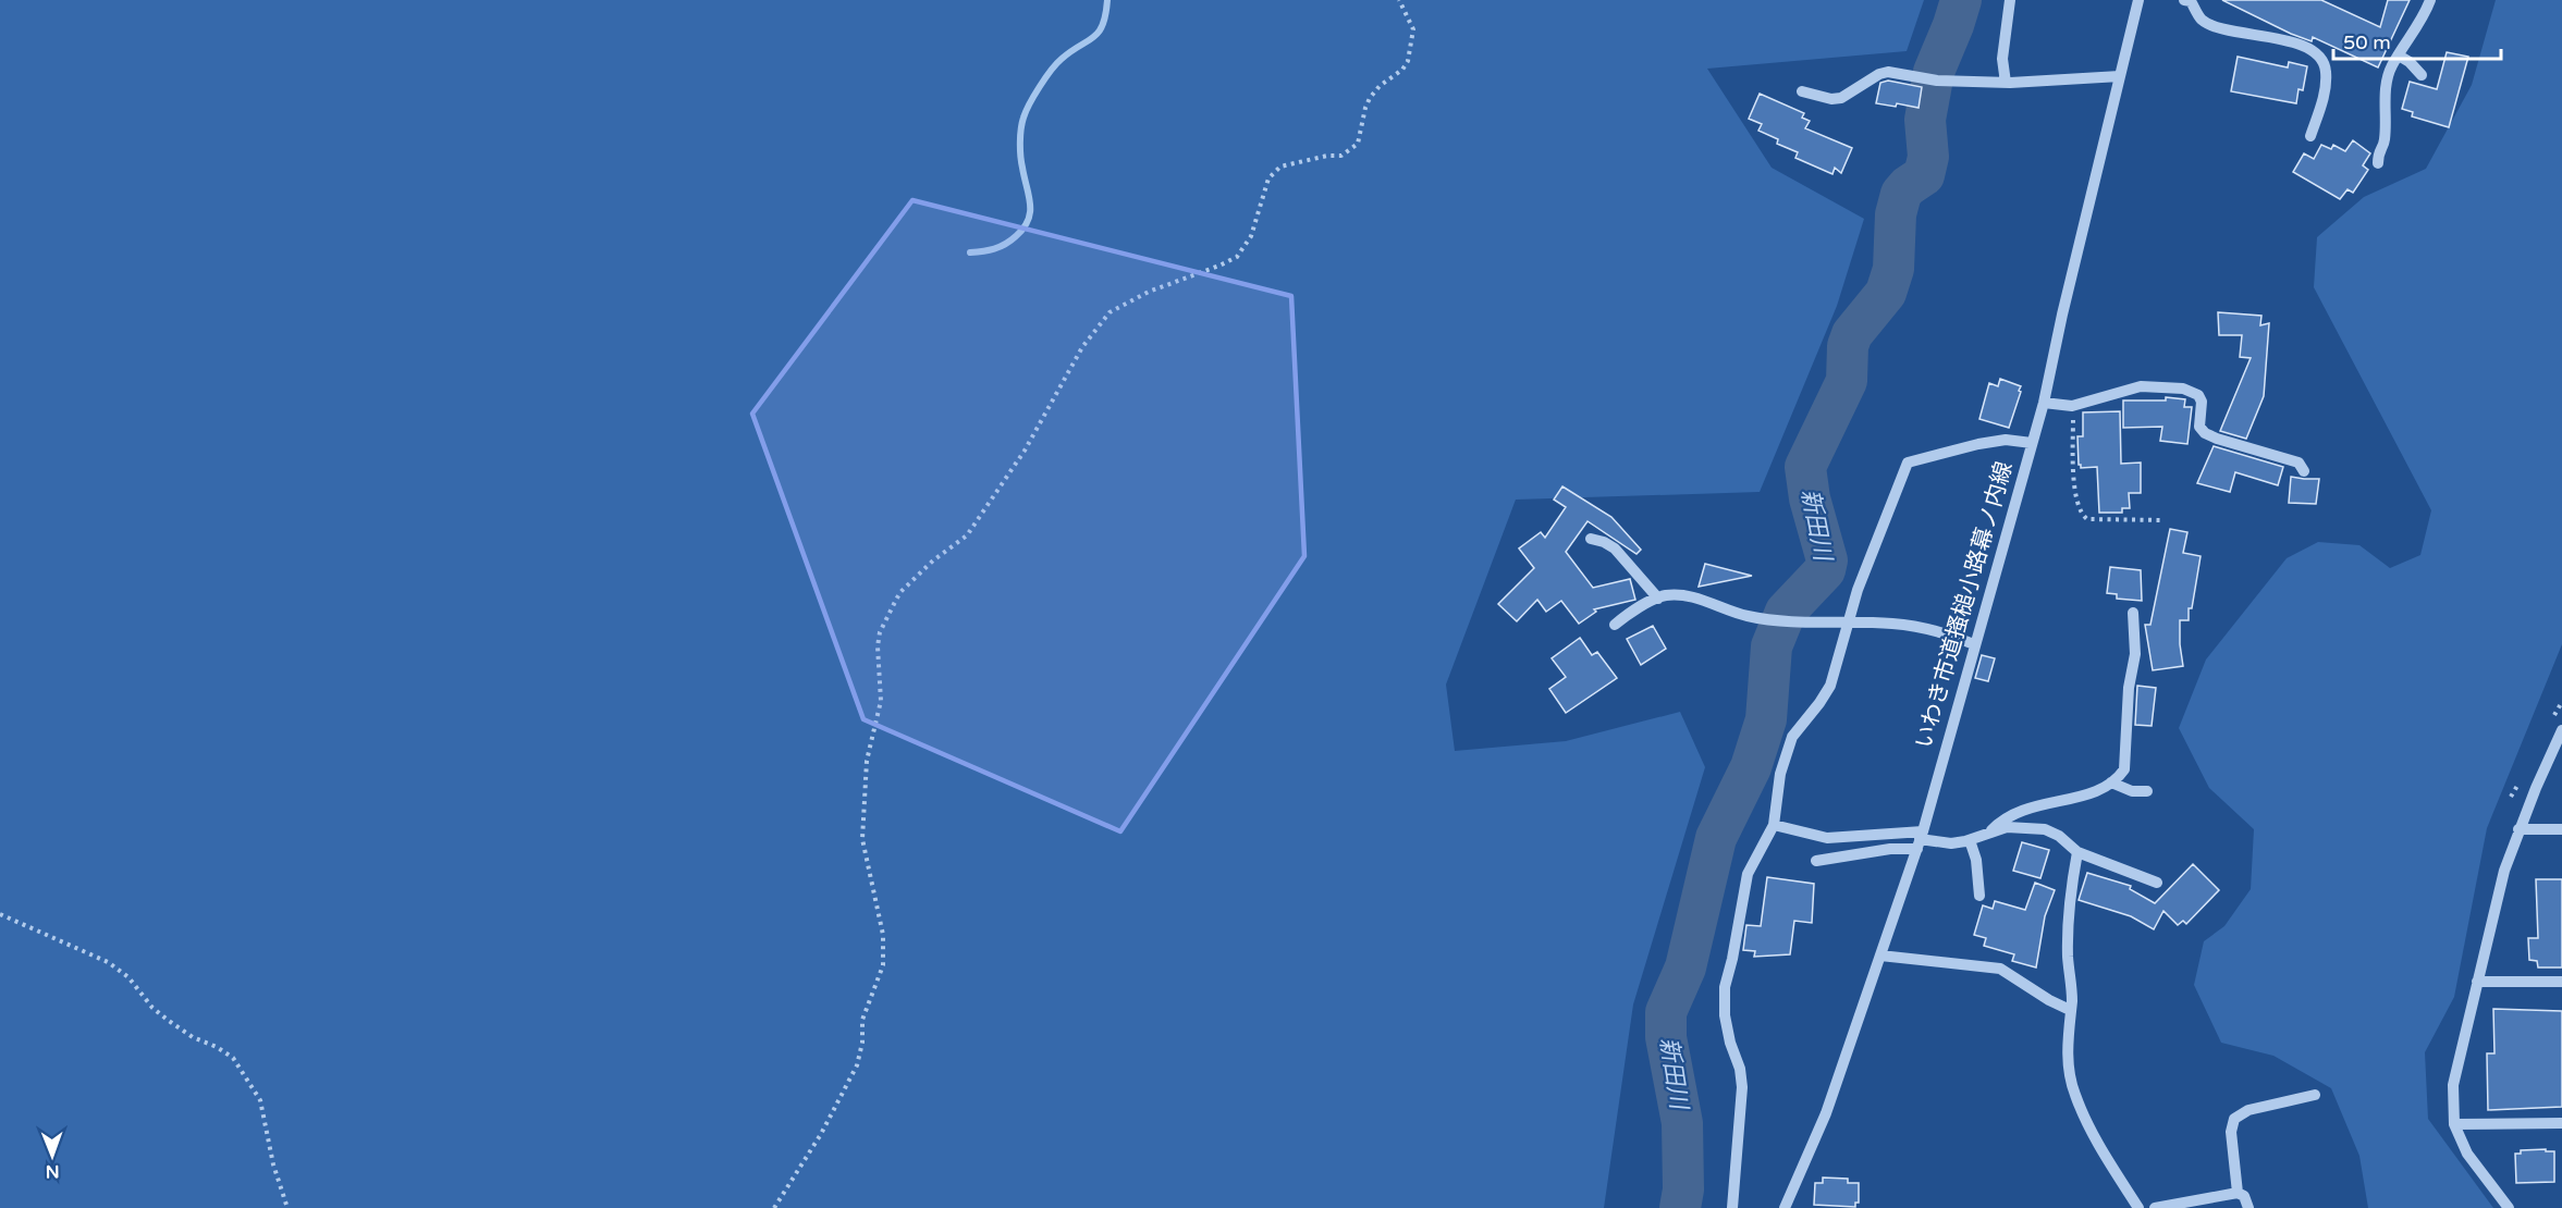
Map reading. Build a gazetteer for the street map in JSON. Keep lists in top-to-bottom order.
{
  "streets": {
    "street": ["いわき市道搔槌小路幕ノ内線"]
  },
  "water": ["新田川"],
  "scale_bar": "50 m",
  "north": "bottom"
}
